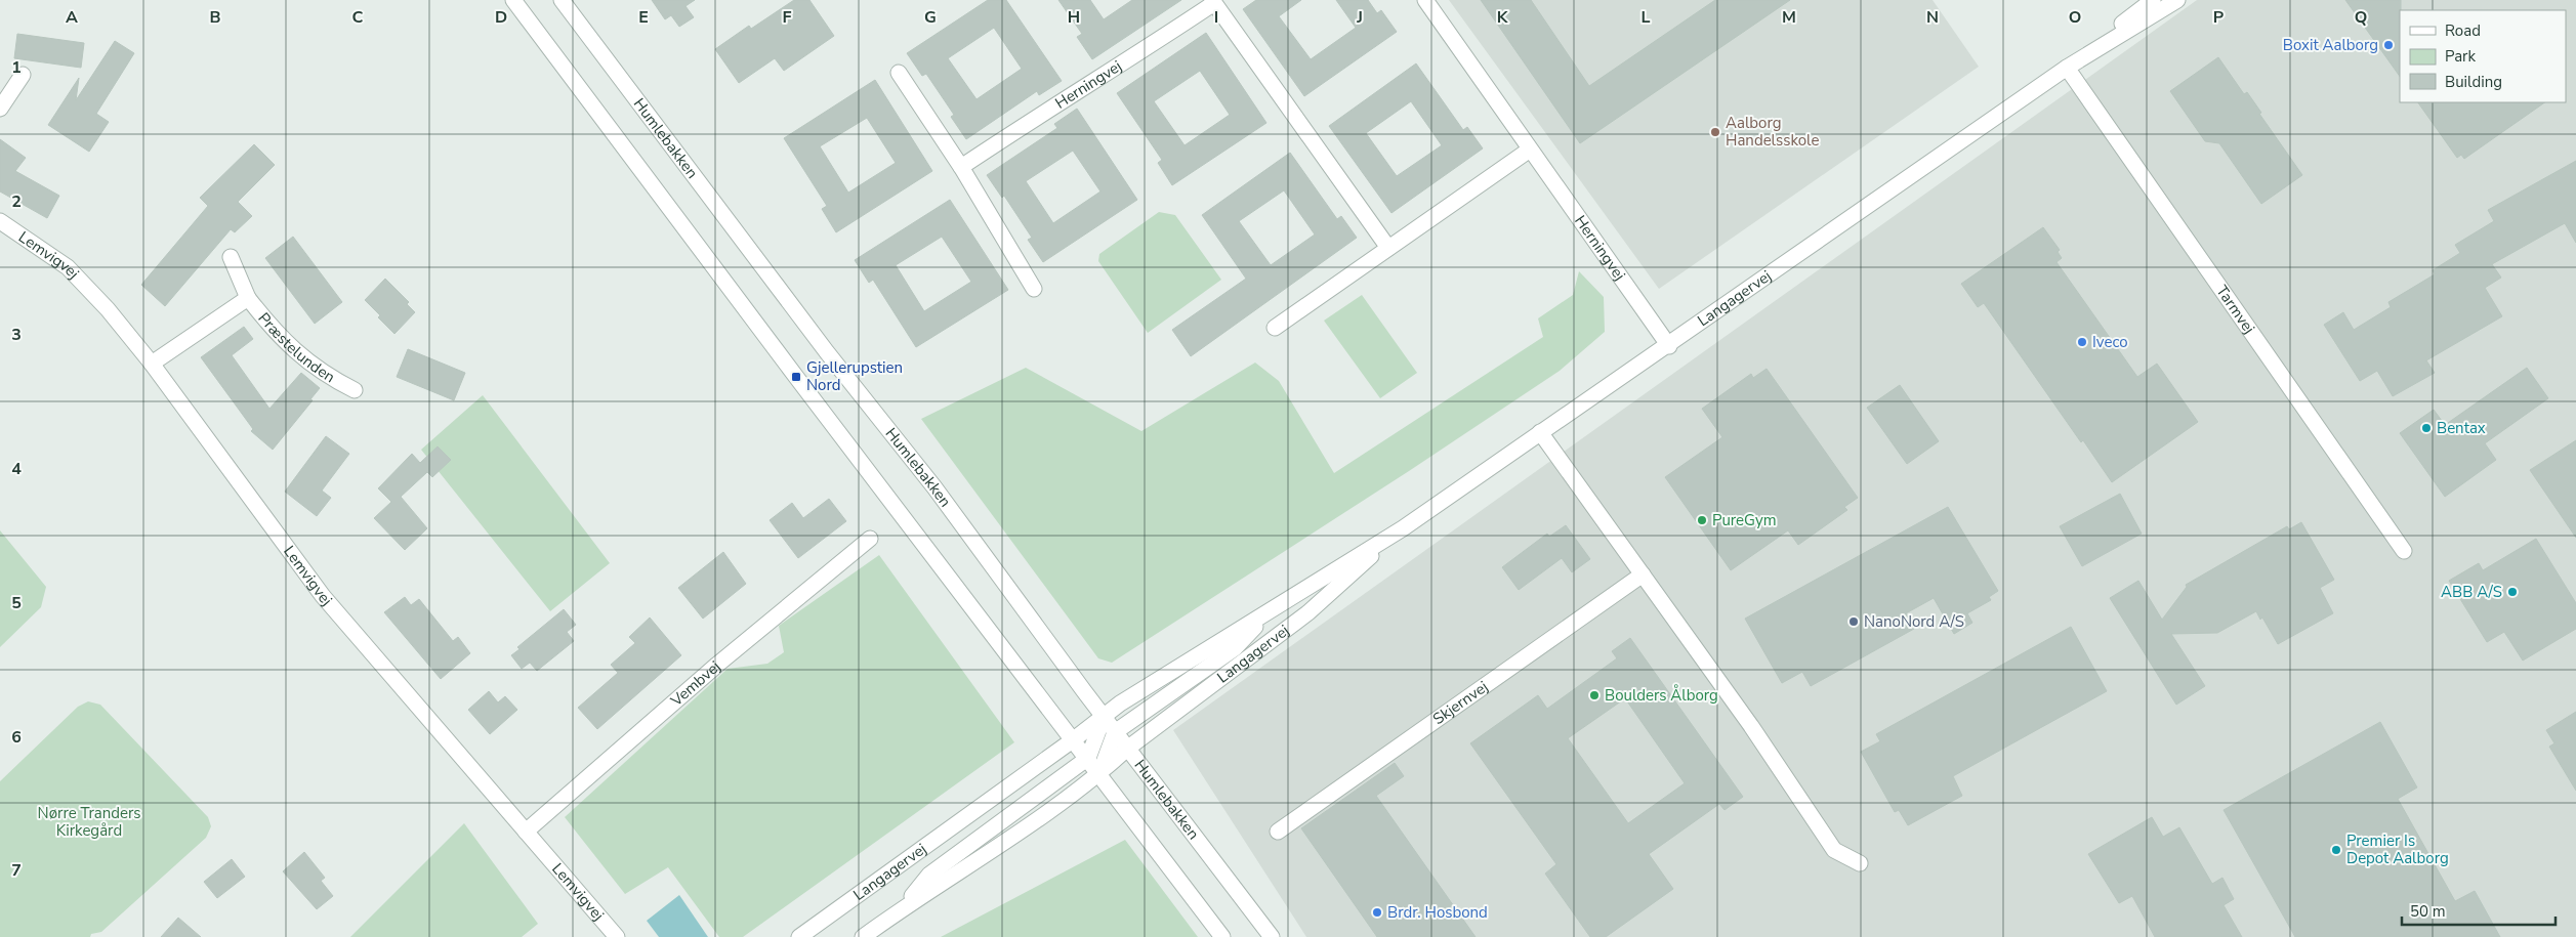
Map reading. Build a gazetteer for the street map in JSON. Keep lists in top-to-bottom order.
{
  "streets": {
    "street": [
      "Herningvej",
      "Humlebakken",
      "Lemvigvej",
      "Langagervej",
      "Tarmvej",
      "Præstelunden",
      "Vembvej",
      "Skjernvej"
    ]
  },
  "crossings": [
    ["Herningvej", "Langagervej"],
    ["Humlebakken", "Langagervej"],
    ["Lemvigvej", "Præstelunden"],
    ["Lemvigvej", "Vembvej"],
    ["Langagervej", "Tarmvej"]
  ],
  "parks": ["Nørre Tranders Kirkegård"],
  "places": {
    "other": [
      "Boxit Aalborg",
      "Aalborg Handelsskole",
      "Iveco",
      "Bentax",
      "PureGym",
      "ABB A/S",
      "NanoNord A/S",
      "Boulders Ålborg",
      "Premier Is Depot Aalborg",
      "Brdr. Hosbond"
    ],
    "transit": ["Gjellerupstien Nord"]
  },
  "legend": ["Road", "Park", "Building"],
  "scale_bar": "50 m",
  "grid": {
    "columns": [
      "A",
      "B",
      "C",
      "D",
      "E",
      "F",
      "G",
      "H",
      "I",
      "J",
      "K",
      "L",
      "M",
      "N",
      "O",
      "P",
      "Q"
    ],
    "rows": [
      "1",
      "2",
      "3",
      "4",
      "5",
      "6",
      "7"
    ]
  }
}
